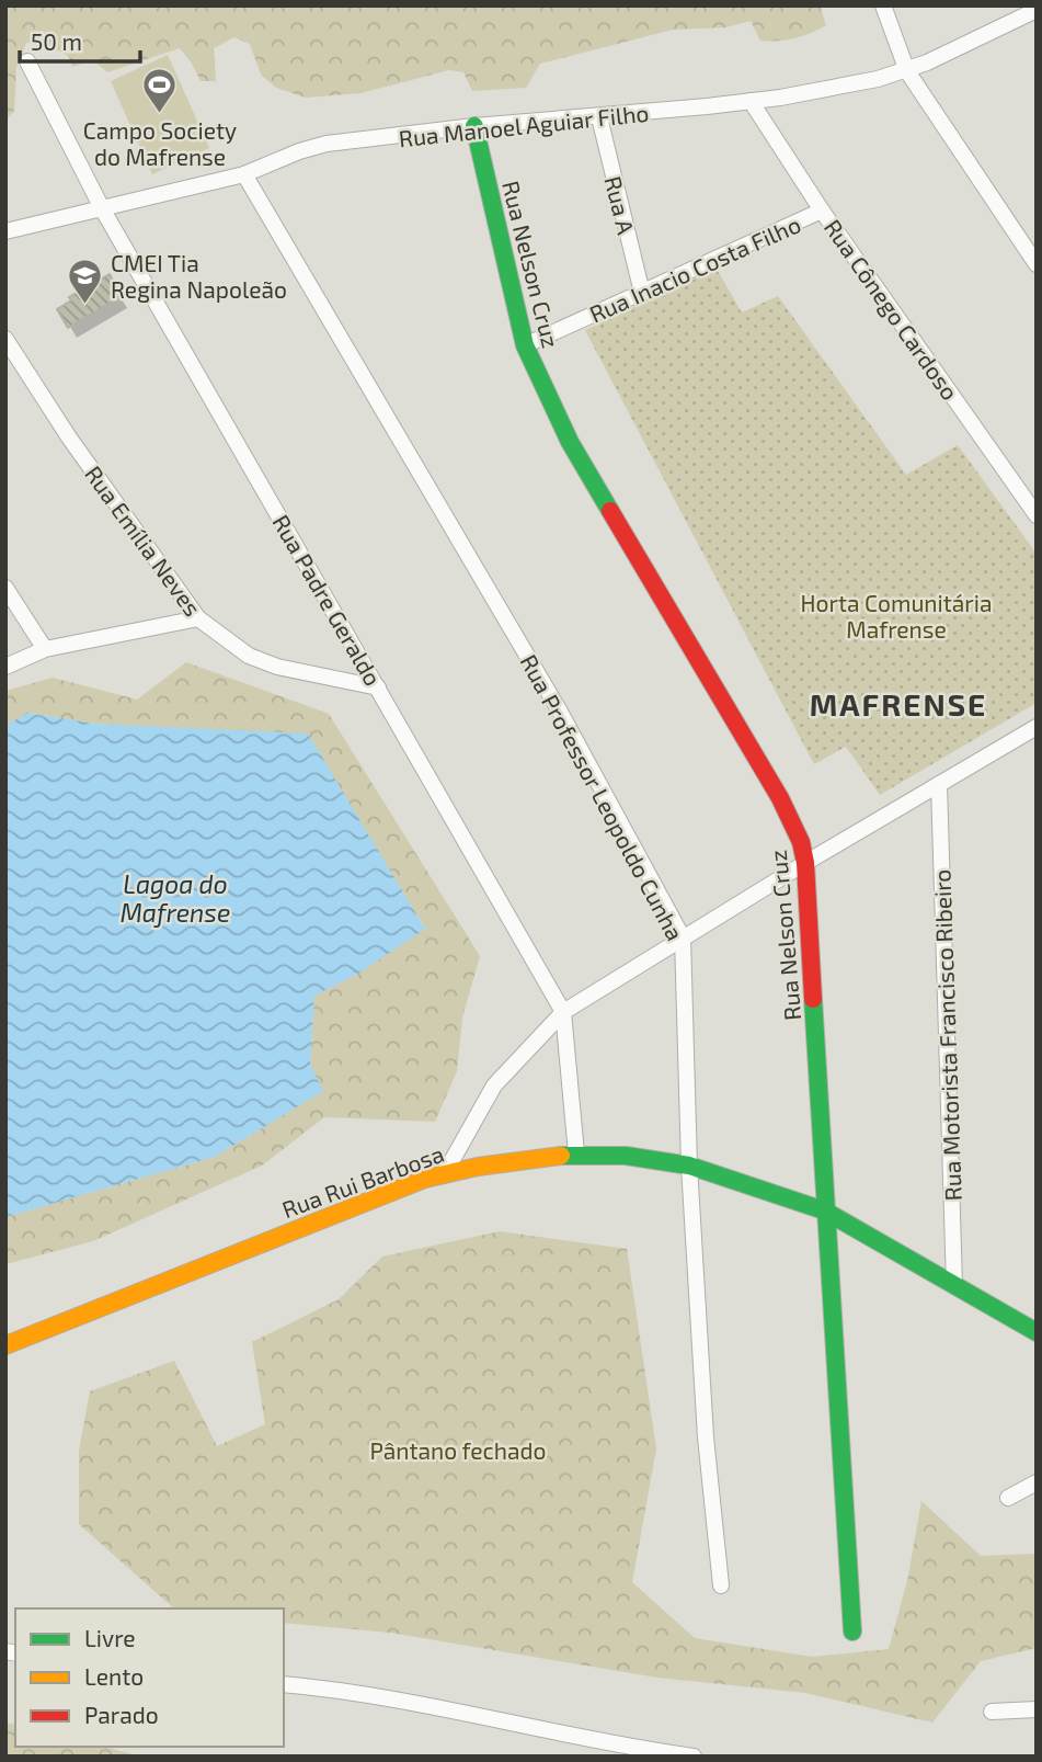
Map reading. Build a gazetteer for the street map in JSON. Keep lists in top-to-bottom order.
{
  "streets": {
    "street": [
      "Rua Manoel Aguiar Filho",
      "Rua A",
      "Rua Nelson Cruz",
      "Rua Inacio Costa Filho",
      "Rua Cônego Cardoso",
      "Rua Emília Neves",
      "Rua Padre Geraldo",
      "Rua Professor Leopoldo Cunha",
      "Rua Motorista Francisco Ribeiro",
      "Rua Rui Barbosa"
    ]
  },
  "crossings": [
    ["Rua Manoel Aguiar Filho", "Rua A"],
    ["Rua Manoel Aguiar Filho", "Rua Nelson Cruz"],
    ["Rua Manoel Aguiar Filho", "Rua Cônego Cardoso"],
    ["Rua Manoel Aguiar Filho", "Rua Padre Geraldo"],
    ["Rua Manoel Aguiar Filho", "Rua Professor Leopoldo Cunha"],
    ["Rua A", "Rua Inacio Costa Filho"],
    ["Rua Nelson Cruz", "Rua Inacio Costa Filho"],
    ["Rua Nelson Cruz", "Rua Rui Barbosa"],
    ["Rua Inacio Costa Filho", "Rua Cônego Cardoso"],
    ["Rua Emília Neves", "Rua Padre Geraldo"],
    ["Rua Padre Geraldo", "Rua Rui Barbosa"],
    ["Rua Professor Leopoldo Cunha", "Rua Rui Barbosa"],
    ["Rua Motorista Francisco Ribeiro", "Rua Rui Barbosa"]
  ],
  "districts": ["MAFRENSE"],
  "water": ["Lagoa do Mafrense"],
  "parks": ["Horta Comunitária Mafrense", "Pântano fechado"],
  "places": {
    "sports": ["Campo Society do Mafrense"],
    "school or university": ["CMEI Tia Regina Napoleão"]
  },
  "legend": ["Livre", "Lento", "Parado"],
  "scale_bar": "50 m"
}
